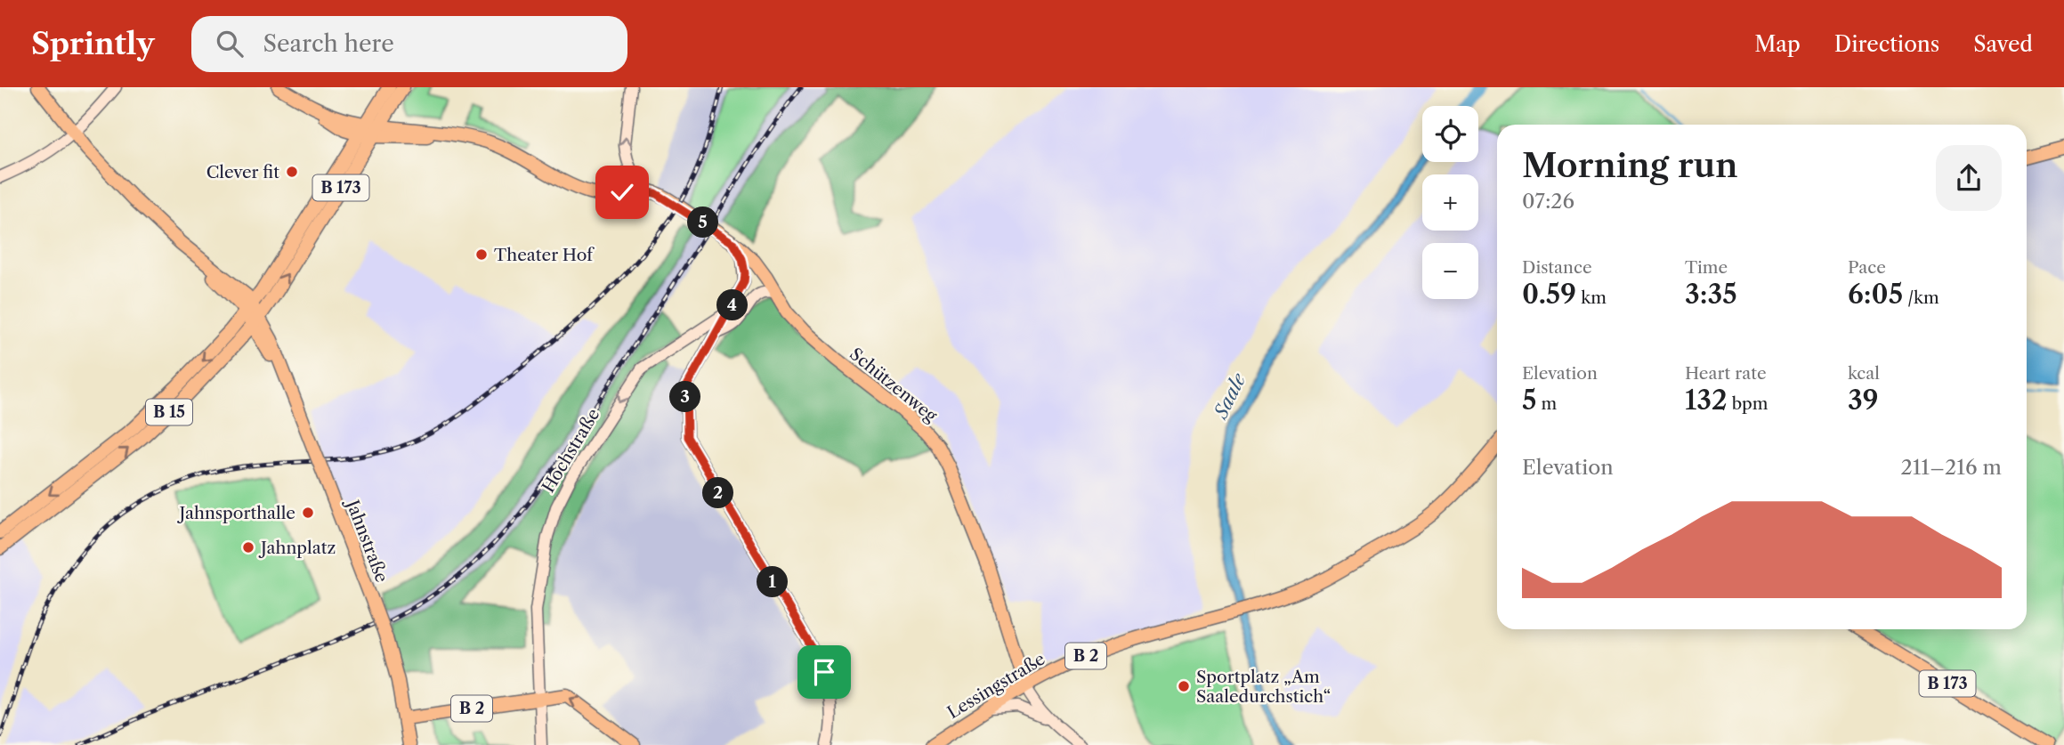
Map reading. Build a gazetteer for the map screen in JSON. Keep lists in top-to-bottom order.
{
  "streets": {
    "main road": [
      "B 173",
      "Schützenweg",
      "B 15",
      "Jahnstraße",
      "B 2",
      "Lessingstraße"
    ],
    "street": ["Hochstraße"]
  },
  "crossings": [
    ["B 173", "B 15"],
    ["B 173", "Jahnstraße"],
    ["Schützenweg", "Lessingstraße"],
    ["B 15", "Jahnstraße"],
    ["Hochstraße", "B 2"],
    ["Jahnstraße", "B 2"]
  ],
  "one_way": ["Hochstraße"],
  "water": ["Saale"],
  "places": [
    "Clever fit",
    "Theater Hof",
    "Jahnsporthalle",
    "Jahnplatz",
    "Sportplatz „Am Saaledurchstich“"
  ],
  "page": {
    "header": "Sprintly",
    "search": "Search here",
    "nav": ["Map", "Directions", "Saved"],
    "map_buttons": ["+", "−"],
    "heading": ["Morning run", "07:26"],
    "pins": [
      "5",
      "4",
      "3",
      "2",
      "1"
    ],
    "stats": [
      ["Distance", "0.59 km"],
      ["Time", "3:35"],
      ["Pace", "6:05 /km"],
      ["Elevation", "5 m"],
      ["Heart rate", "132 bpm"],
      ["kcal", "39"]
    ],
    "chart": ["Elevation", "211–216 m"]
  }
}
